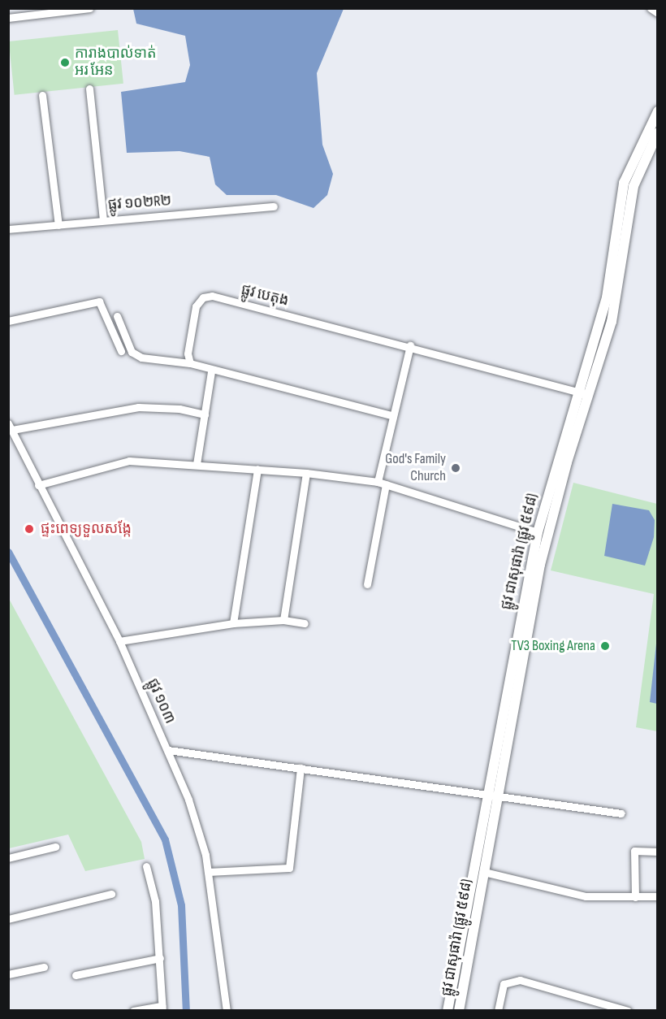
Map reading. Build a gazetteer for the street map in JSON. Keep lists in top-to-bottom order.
{
  "streets": {
    "main road": ["ផ្លូវ ជាសុផារ៉ា (ផ្លូវ ៥៩៨)"],
    "street": ["ផ្លូវ ១០២R២", "ផ្លូវ បេតុង", "ផ្លូវ ១០៣"]
  },
  "crossings": [
    ["ផ្លូវ បេតុង", "ផ្លូវ ជាសុផារ៉ា (ផ្លូវ ៥៩៨)"]
  ],
  "places": [
    "ការាងបាល់ទាត់ អរ អែន",
    "God's Family Church",
    "ផ្ទះពេទ្យទួលសង្កែ",
    "TV3 Boxing Arena"
  ]
}
